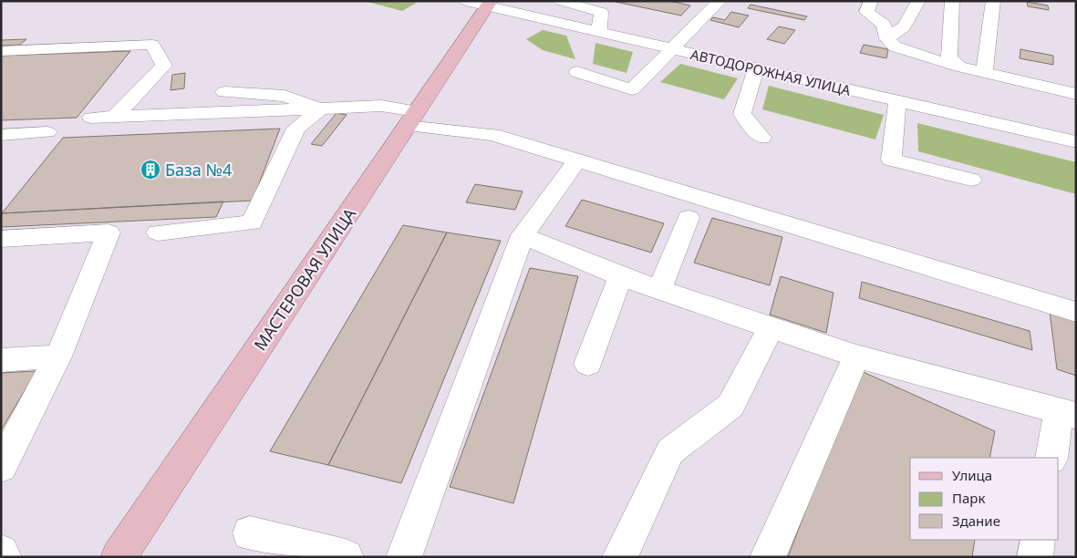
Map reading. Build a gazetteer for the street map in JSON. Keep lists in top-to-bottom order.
{
  "streets": {
    "main road": ["МАСТЕРОВАЯ УЛИЦА"],
    "street": ["АВТОДОРОЖНАЯ УЛИЦА"]
  },
  "crossings": [
    ["АВТОДОРОЖНАЯ УЛИЦА", "МАСТЕРОВАЯ УЛИЦА"]
  ],
  "places": {
    "building": ["База №4"]
  },
  "legend": ["Улица", "Парк", "Здание"]
}
